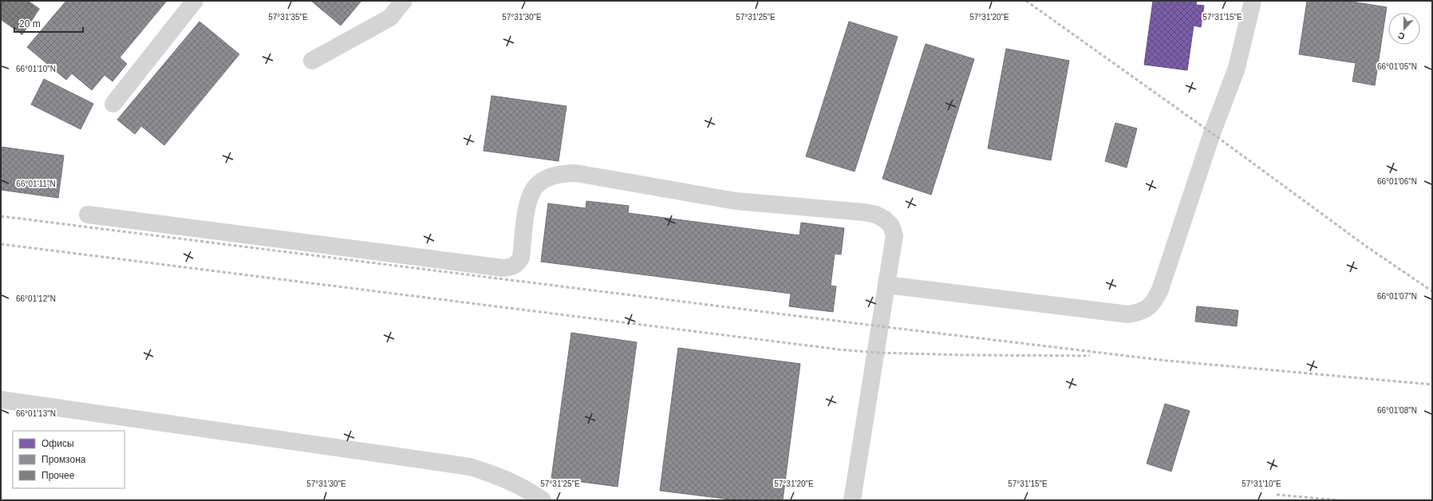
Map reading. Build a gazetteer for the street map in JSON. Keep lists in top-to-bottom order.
{
  "legend": ["Офисы", "Промзона", "Прочее"],
  "scale_bar": "20 m",
  "north": "bottom",
  "coordinates": [
    "57°31'35\"E",
    "57°31'30\"E",
    "57°31'25\"E",
    "57°31'20\"E",
    "57°31'15\"E",
    "66°01'05\"N",
    "66°01'10\"N",
    "66°01'06\"N",
    "66°01'11\"N",
    "66°01'07\"N",
    "66°01'12\"N",
    "66°01'08\"N",
    "66°01'13\"N",
    "57°31'10\"E"
  ]
}
